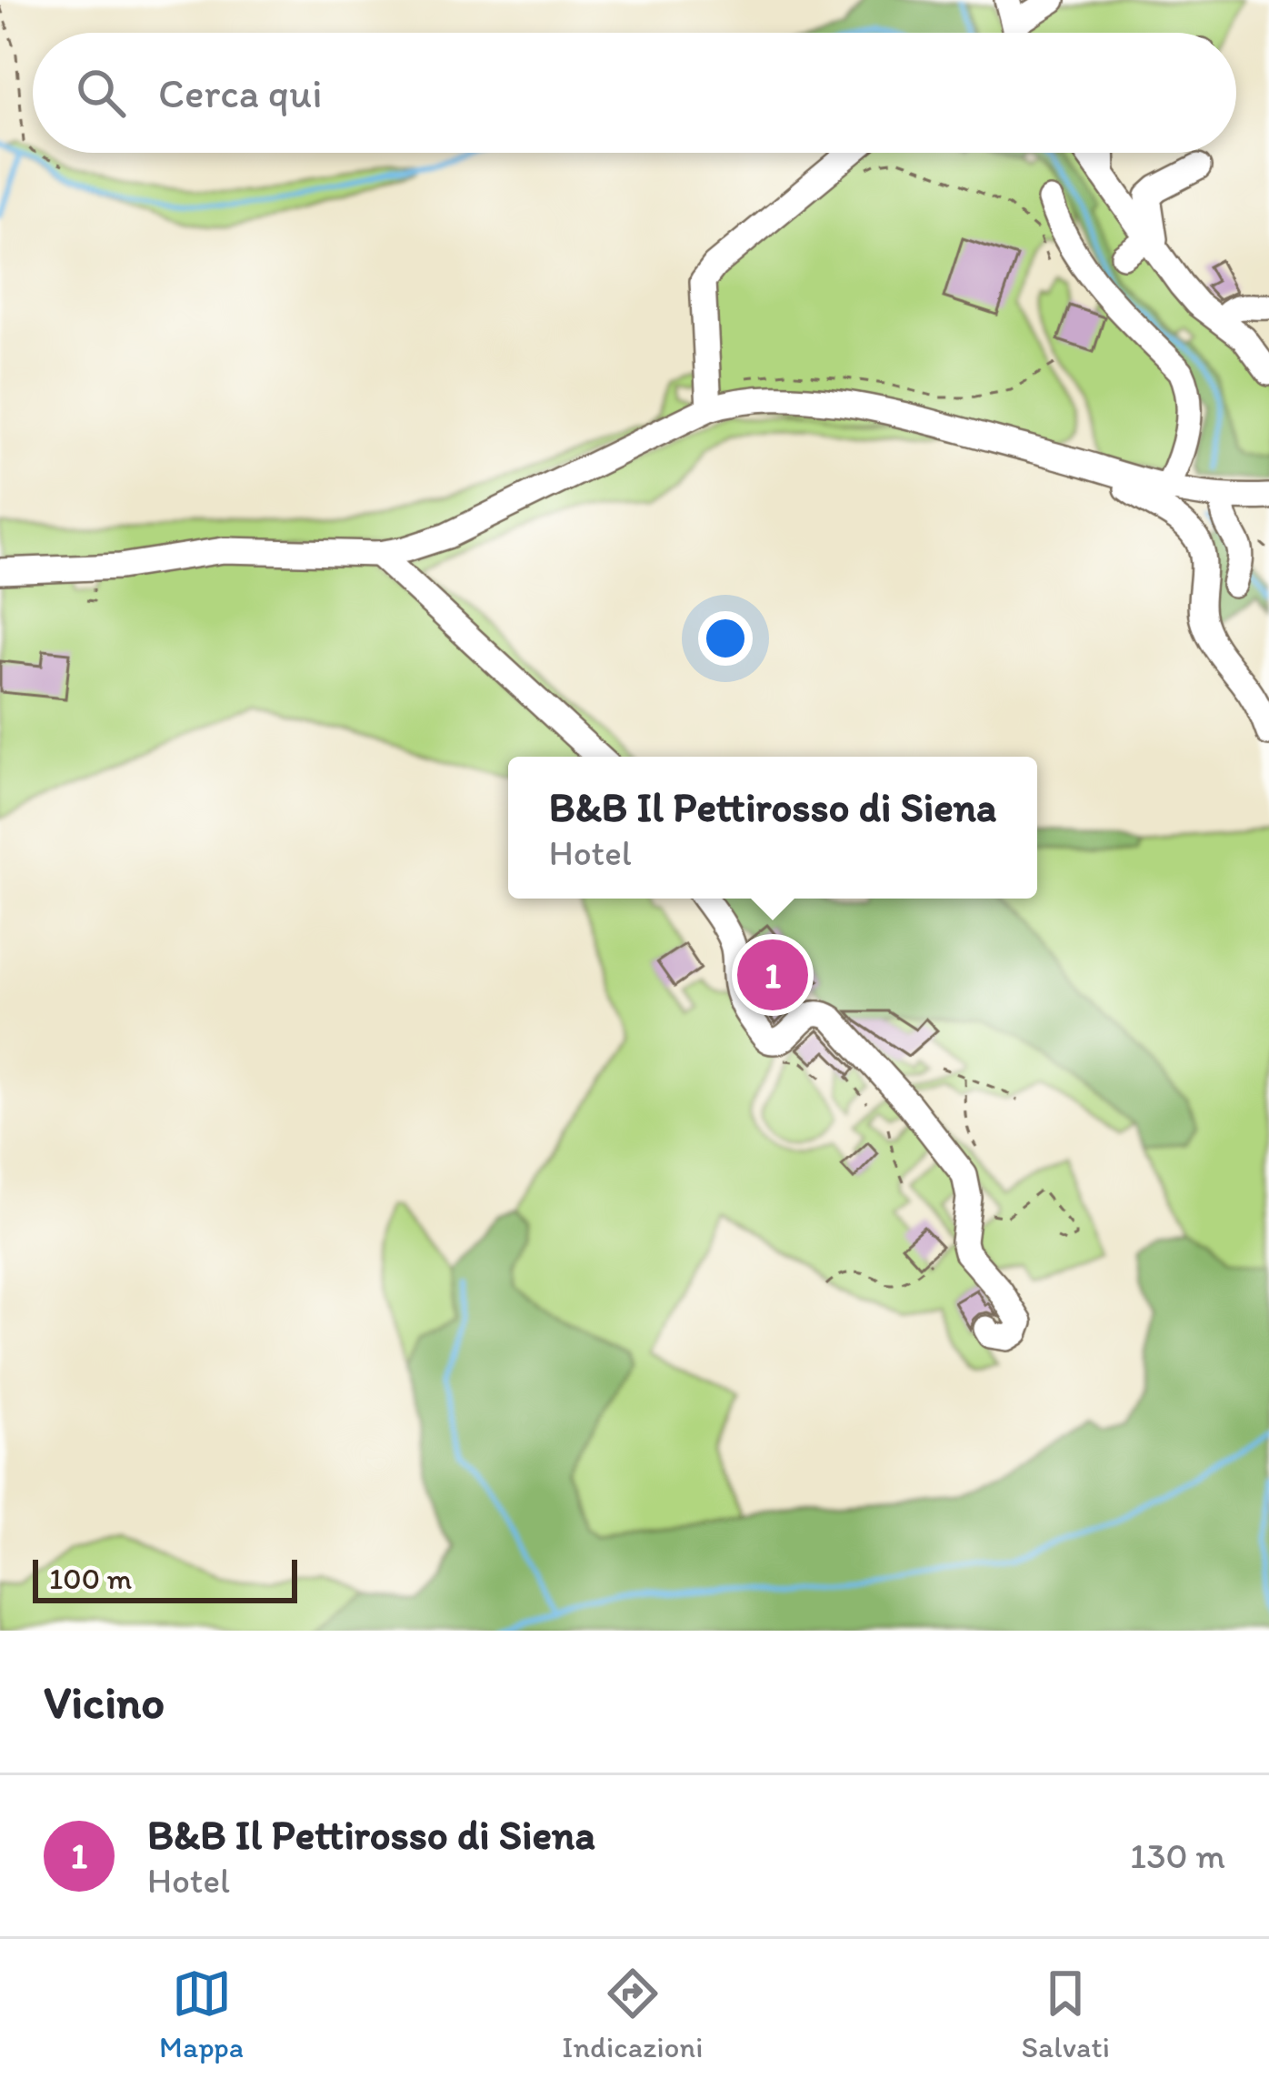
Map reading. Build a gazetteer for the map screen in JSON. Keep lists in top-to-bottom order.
{
  "scale_bar": "100 m",
  "page": {
    "search": "Cerca qui",
    "popup": ["B&B Il Pettirosso di Siena", "Hotel"],
    "pins": "1",
    "scale": "100 m",
    "heading": "Vicino",
    "list": [
      {
        "mark": "1",
        "name": "B&B Il Pettirosso di Siena",
        "note": "Hotel",
        "value": "130 m"
      }
    ],
    "nav": ["Mappa", "Indicazioni", "Salvati"]
  }
}
